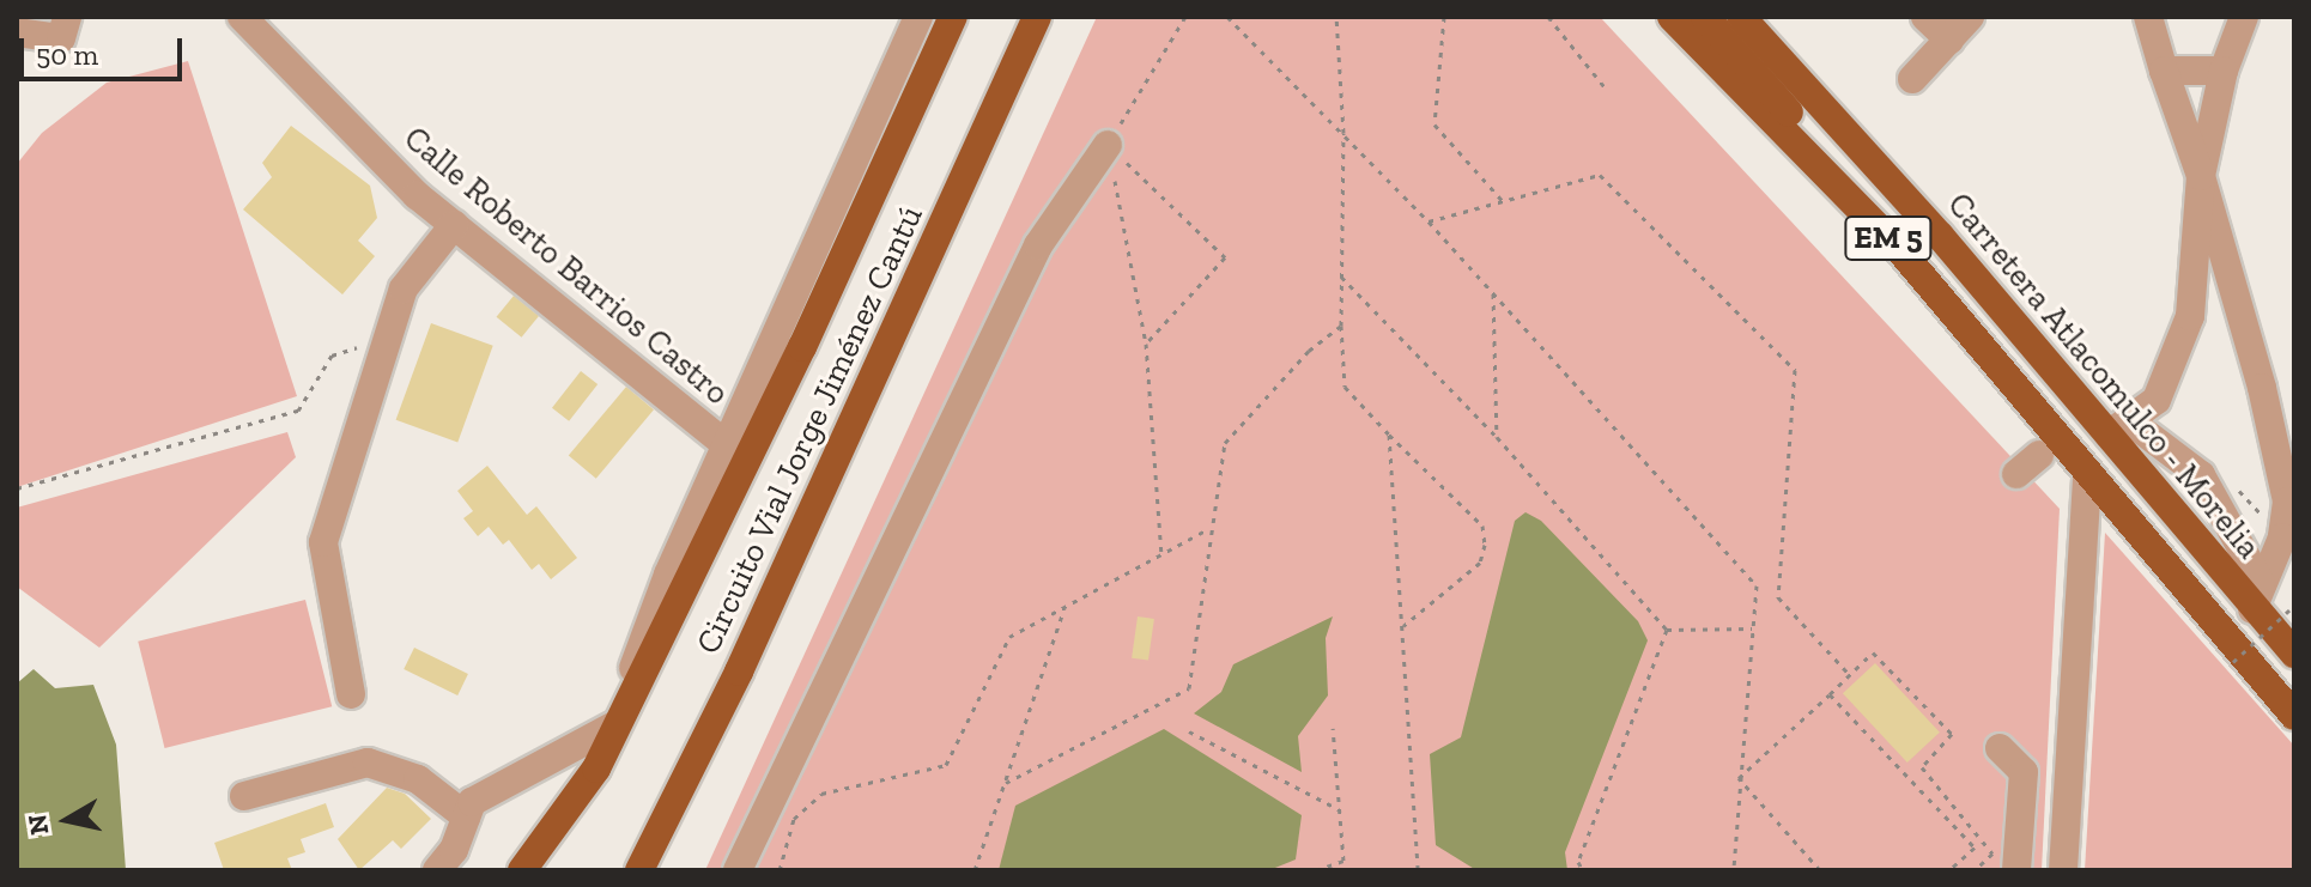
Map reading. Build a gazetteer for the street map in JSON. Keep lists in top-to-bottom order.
{
  "streets": {
    "main road": ["EM 5", "Carretera Atlacomulco - Morelia", "Circuito Vial Jorge Jiménez Cantú"],
    "street": ["Calle Roberto Barrios Castro"]
  },
  "crossings": [
    ["Calle Roberto Barrios Castro", "Circuito Vial Jorge Jiménez Cantú"]
  ],
  "scale_bar": "50 m",
  "north": "left"
}
